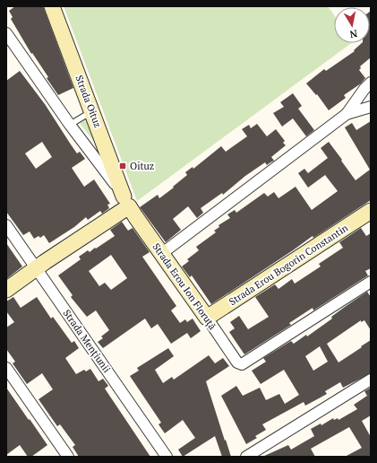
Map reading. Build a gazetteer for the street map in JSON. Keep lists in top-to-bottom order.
{
  "streets": {
    "street": [
      "Strada Oituz",
      "Strada Erou Bogorin Constantin",
      "Strada Erou Ion Floruță",
      "Strada Mențiunii"
    ]
  },
  "crossings": [
    ["Strada Oituz", "Strada Erou Ion Floruță"],
    ["Strada Erou Bogorin Constantin", "Strada Erou Ion Floruță"]
  ],
  "places": {
    "transit": ["Oituz"]
  },
  "north": "bottom"
}
